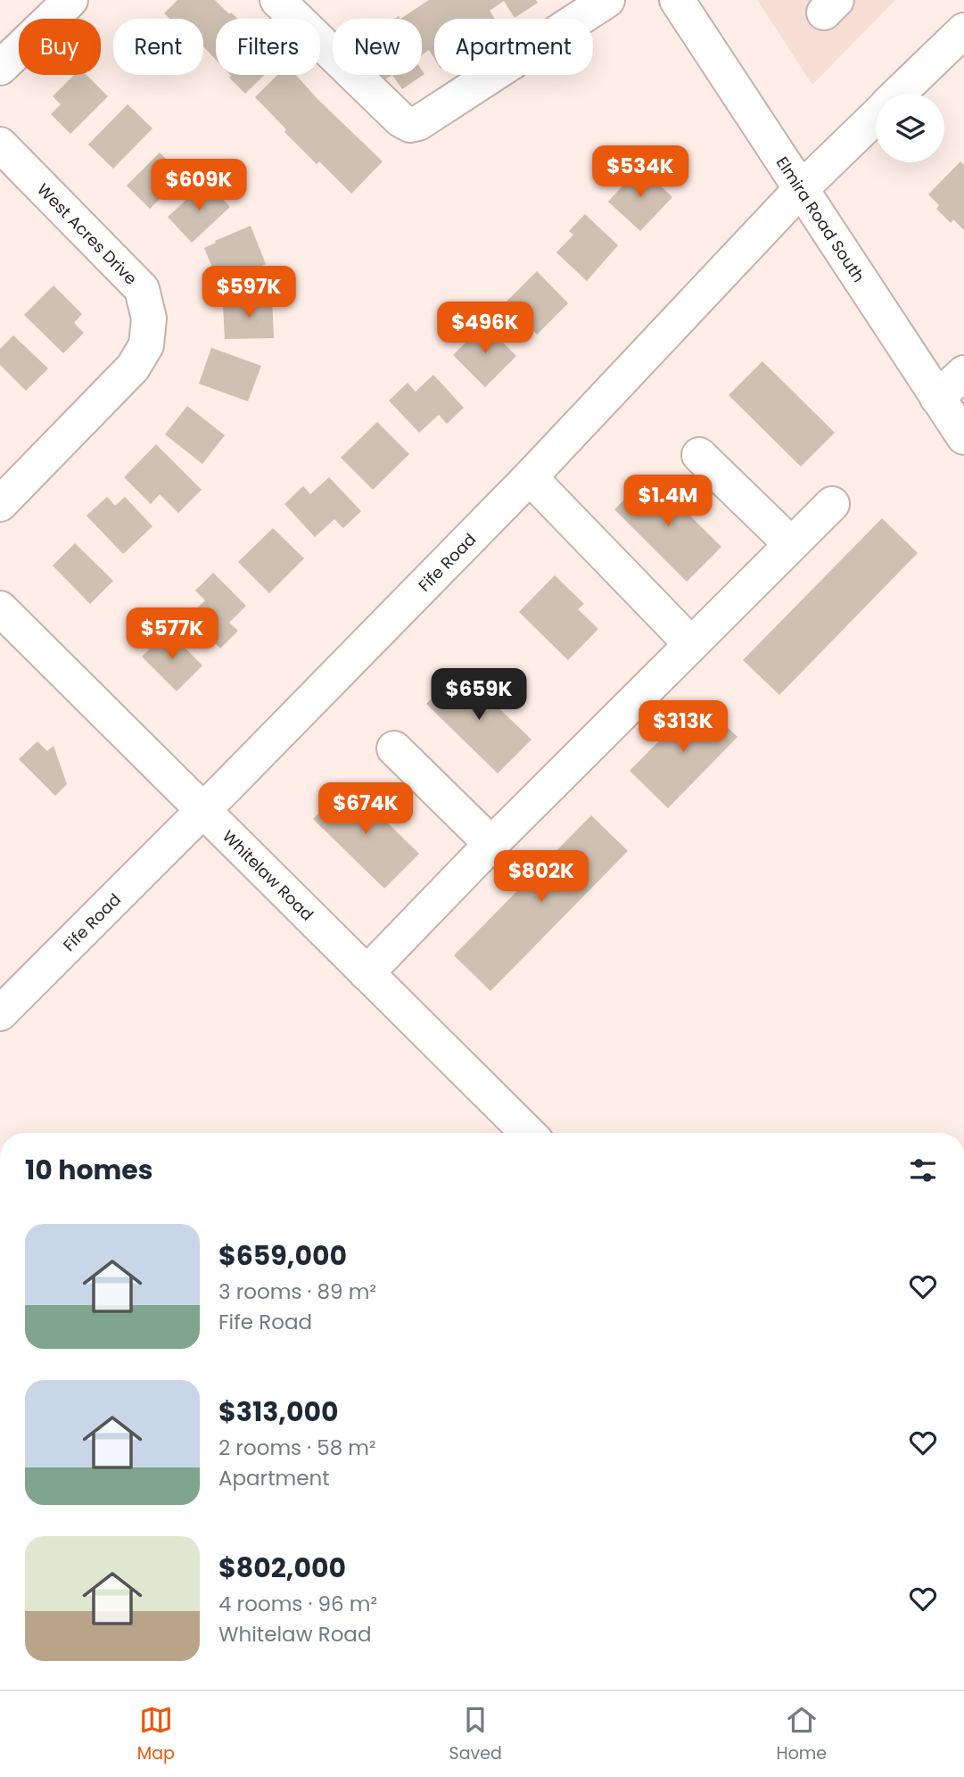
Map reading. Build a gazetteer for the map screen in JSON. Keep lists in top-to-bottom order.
{
  "streets": {
    "street": [
      "Elmira Road South",
      "West Acres Drive",
      "Fife Road",
      "Whitelaw Road"
    ]
  },
  "crossings": [
    ["Elmira Road South", "Fife Road"],
    ["Fife Road", "Whitelaw Road"]
  ],
  "page": {
    "chip": [
      "Buy",
      "Rent",
      "Filters",
      "New",
      "Apartment"
    ],
    "price": [
      "$534K",
      "$609K",
      "$597K",
      "$496K",
      "$1.4M",
      "$577K",
      "$659K",
      "$313K",
      "$674K",
      "$802K"
    ],
    "heading": "10 homes",
    "list": [
      {
        "name": "$659,000",
        "note": "3 rooms · 89 m² · Fife Road"
      },
      {
        "name": "$313,000",
        "note": "2 rooms · 58 m² · Apartment"
      },
      {
        "name": "$802,000",
        "note": "4 rooms · 96 m² · Whitelaw Road"
      }
    ],
    "tabs": ["Map", "Saved", "Home"]
  }
}
